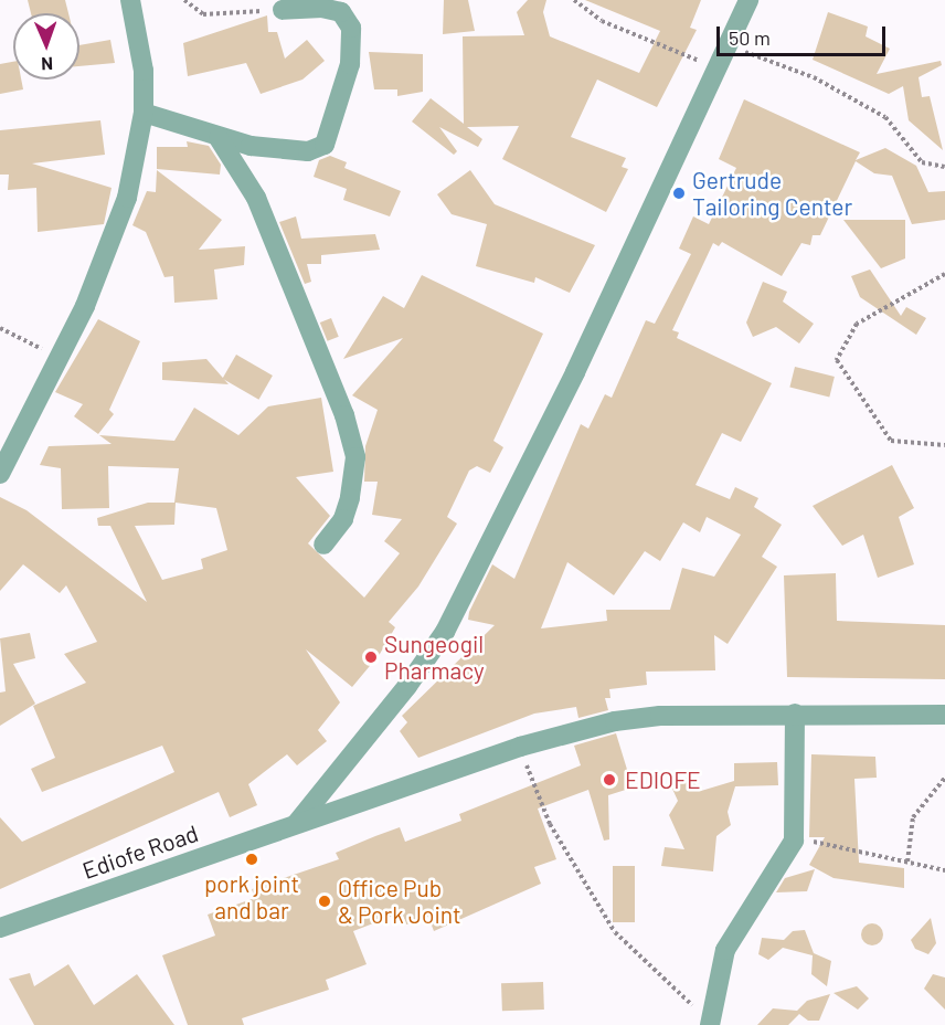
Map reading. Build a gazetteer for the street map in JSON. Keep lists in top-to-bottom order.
{
  "streets": {
    "street": ["Ediofe Road"]
  },
  "places": [
    "Gertrude Tailoring Center",
    "Sungeogil Pharmacy",
    "EDIOFE",
    "pork joint and bar",
    "Office Pub & Pork Joint"
  ],
  "scale_bar": "50 m",
  "north": "bottom"
}
